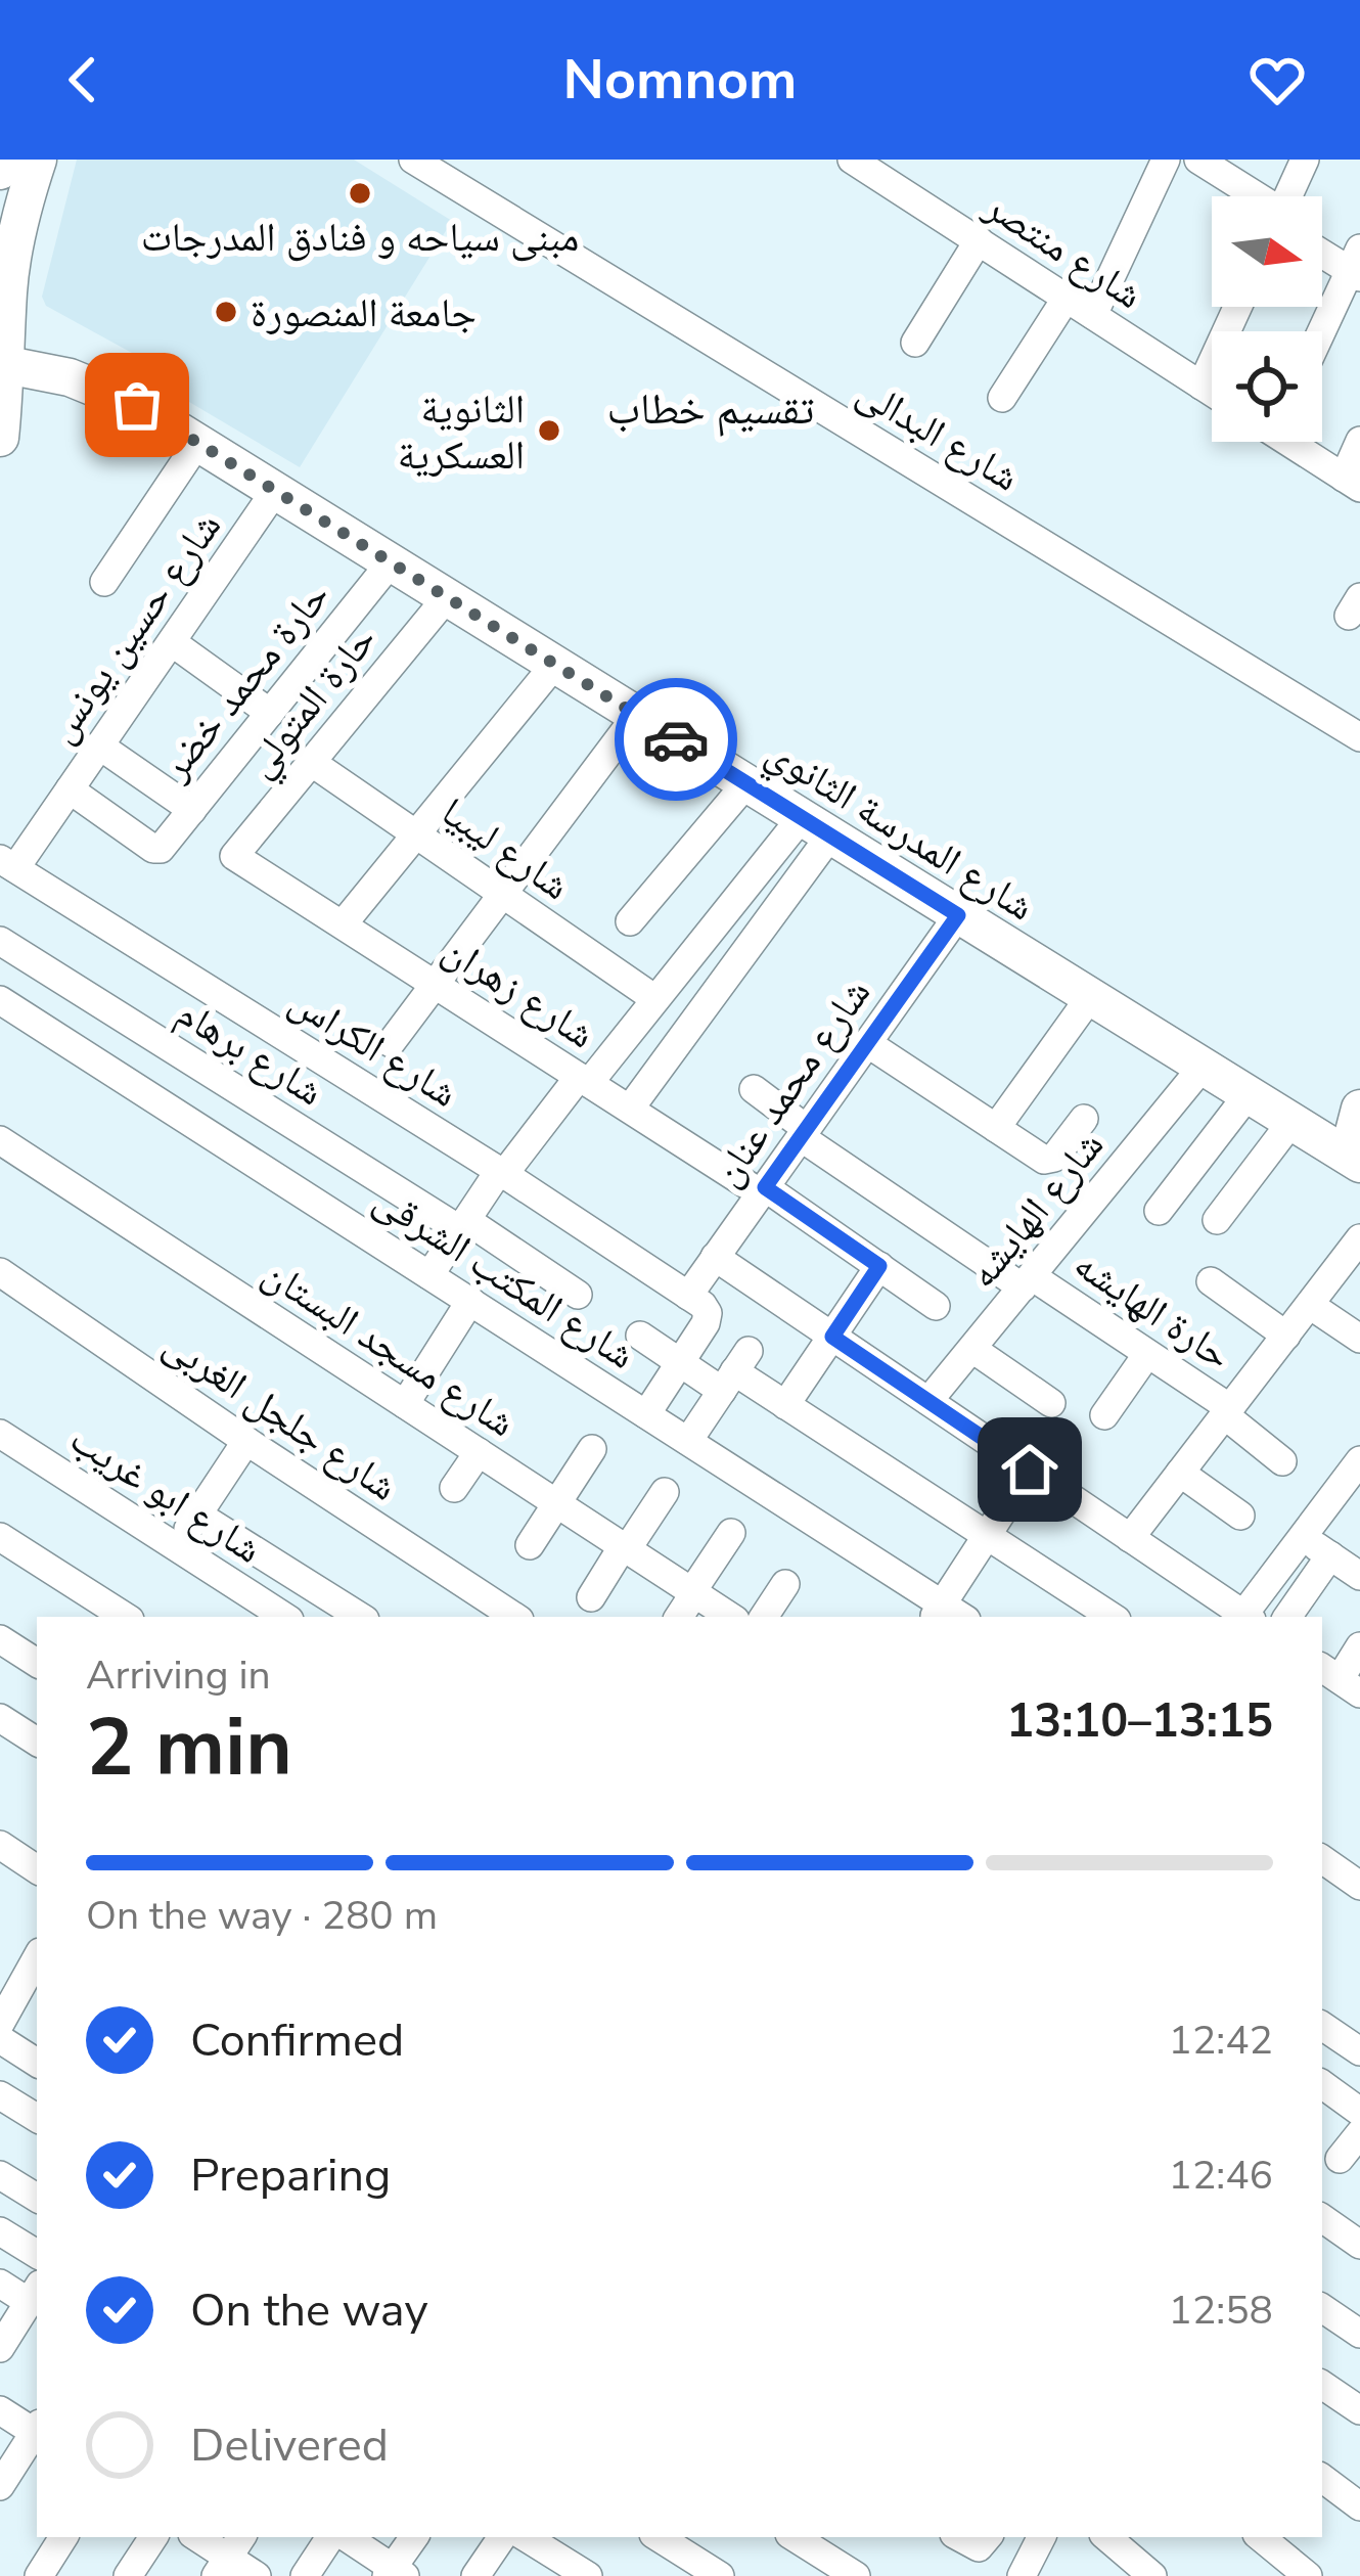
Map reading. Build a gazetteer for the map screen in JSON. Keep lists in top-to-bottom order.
{
  "streets": {
    "main road": ["شارع المدرسة الثانوي"],
    "street": [
      "شارع منتصر",
      "شارع البدالى",
      "شارع حسين يونس",
      "حارة محمد خضر",
      "حارة المتولي",
      "شارع ليبيا",
      "شارع زهران",
      "شارع الكراس",
      "شارع برهام",
      "شارع محمد عنان",
      "شارع الهايشه",
      "شارع المكتب الشرقى",
      "حارة الهايشه",
      "شارع مسجد البستان",
      "شارع جلجل الغربى",
      "شارع ابو غريب"
    ]
  },
  "crossings": [
    ["شارع حسين يونس", "حارة محمد خضر"],
    ["شارع حسين يونس", "شارع المدرسة الثانوي"],
    ["شارع حسين يونس", "شارع الكراس"],
    ["حارة محمد خضر", "شارع المدرسة الثانوي"],
    ["حارة المتولي", "شارع المدرسة الثانوي"],
    ["حارة المتولي", "شارع ليبيا"],
    ["حارة المتولي", "شارع زهران"],
    ["شارع المدرسة الثانوي", "شارع محمد عنان"],
    ["شارع المدرسة الثانوي", "شارع الهايشه"],
    ["شارع زهران", "شارع محمد عنان"],
    ["شارع الكراس", "شارع محمد عنان"],
    ["شارع محمد عنان", "شارع المكتب الشرقى"],
    ["شارع محمد عنان", "حارة الهايشه"],
    ["شارع الهايشه", "حارة الهايشه"]
  ],
  "districts": ["تقسيم خطاب"],
  "places": ["مبنى سياحه و فنادق المدرجات", "جامعة المنصورة", "الثانوية العسكرية"],
  "north": "right",
  "page": {
    "header": "Nomnom",
    "heading": ["2 min", "Arriving in", "13:10–13:15"],
    "bar": "On the way · 280 m",
    "list": [
      ["Confirmed", "12:42"],
      ["Preparing", "12:46"],
      ["On the way", "12:58"],
      "Delivered"
    ]
  }
}
